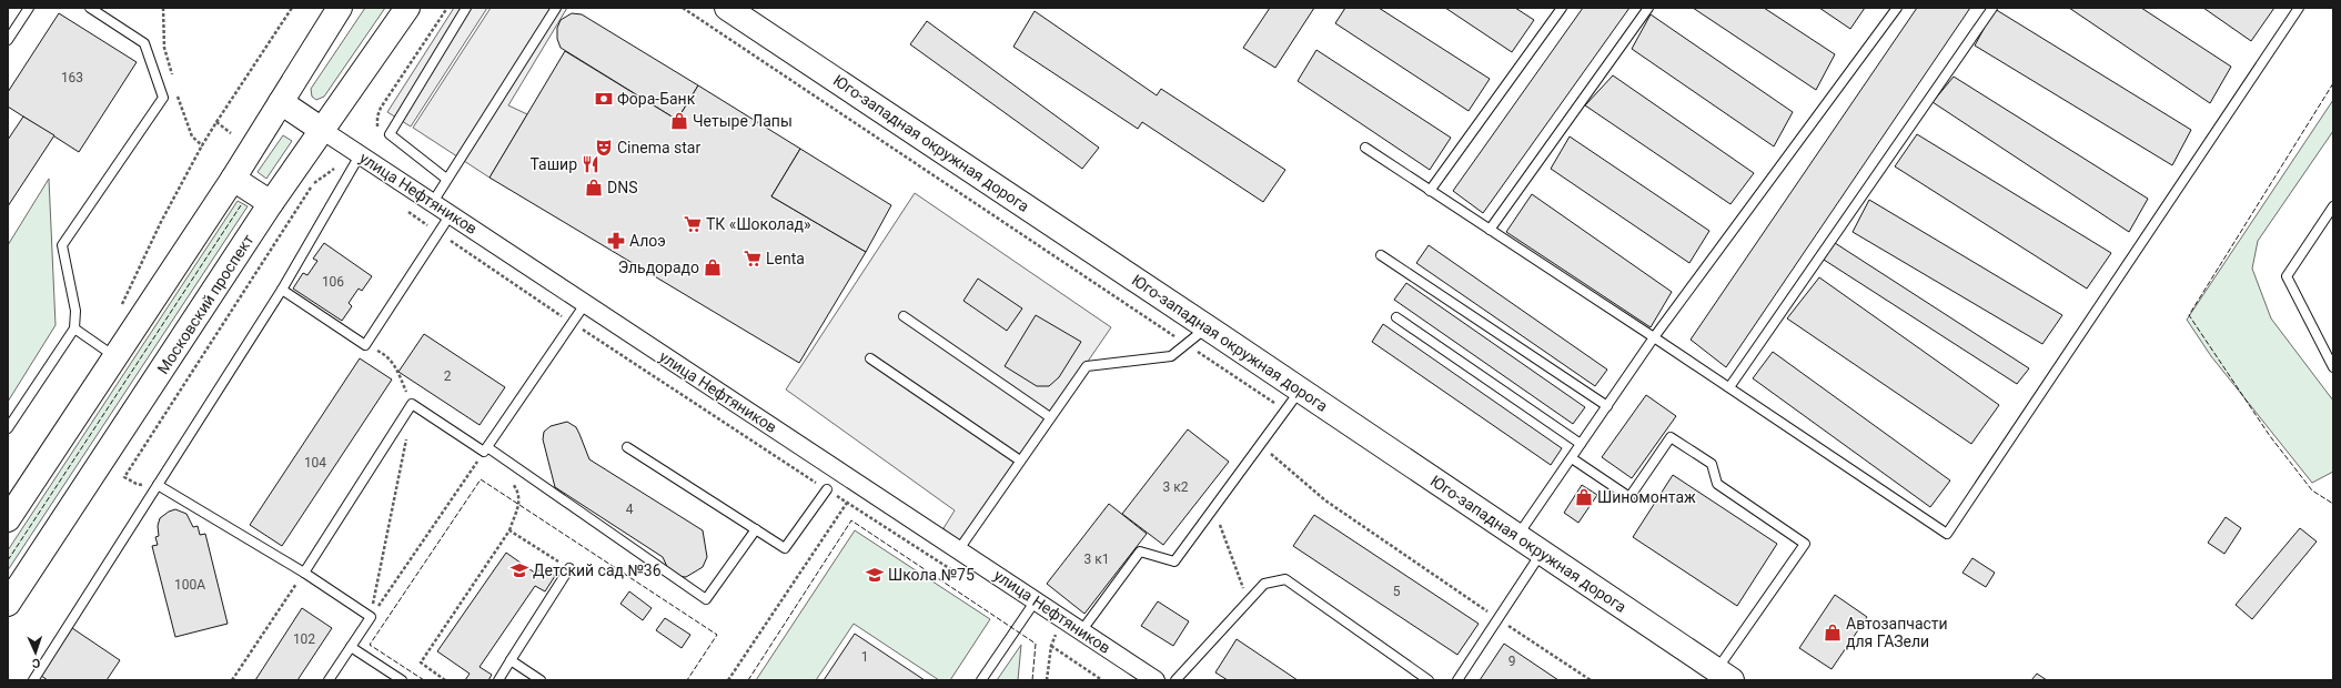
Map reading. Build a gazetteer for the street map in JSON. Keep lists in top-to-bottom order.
{
  "streets": {
    "main road": ["Юго-западная окружная дорога", "улица Нефтяников", "Московский проспект"]
  },
  "crossings": [
    ["улица Нефтяников", "Московский проспект"]
  ],
  "places": {
    "bank": ["Фора-Банк"],
    "shop": [
      "Четыре Лапы",
      "DNS",
      "Эльдорадо",
      "Шиномонтаж",
      "Автозапчасти для ГАЗели"
    ],
    "theatre": ["Cinema star"],
    "restaurant": ["Ташир"],
    "supermarket": ["ТК «Шоколад»", "Lenta"],
    "pharmacy": ["Алоэ"],
    "school or university": ["Детский сад №36", "Школа №75"]
  },
  "house_numbers": [
    "163",
    "106",
    "2",
    "104",
    "3 к2",
    "4",
    "3 к1",
    "100А",
    "5",
    "102",
    "1",
    "9"
  ],
  "north": "bottom"
}
